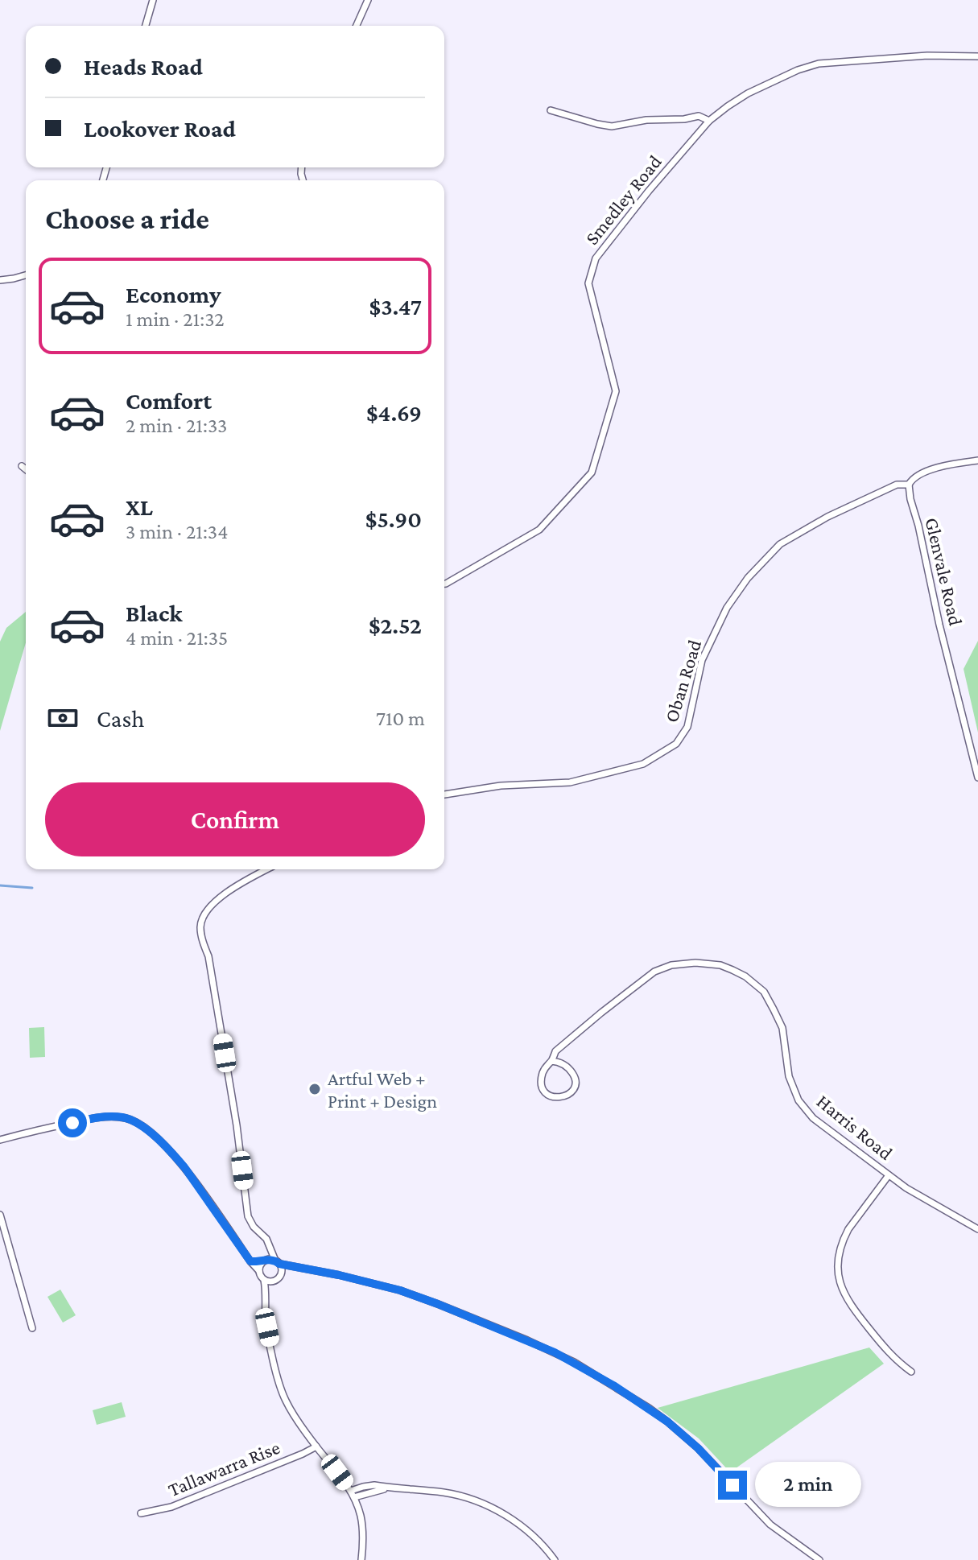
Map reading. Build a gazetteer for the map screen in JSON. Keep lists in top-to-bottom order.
{
  "streets": {
    "street": [
      "Smedley Road",
      "Glenvale Road",
      "Oban Road",
      "Harris Road",
      "Tallawarra Rise"
    ]
  },
  "crossings": [
    ["Glenvale Road", "Oban Road"]
  ],
  "places": ["Artful Web + Print + Design"],
  "page": {
    "banner": ["Heads Road", "Lookover Road"],
    "heading": "Choose a ride",
    "list": [
      {
        "name": "Economy",
        "note": "1 min · 21:32",
        "value": "$3.47"
      },
      {
        "name": "Comfort",
        "note": "2 min · 21:33",
        "value": "$4.69"
      },
      {
        "name": "XL",
        "note": "3 min · 21:34",
        "value": "$5.90"
      },
      {
        "name": "Black",
        "note": "4 min · 21:35",
        "value": "$2.52"
      }
    ],
    "pay": ["Cash", "710 m"],
    "buttons": "Confirm",
    "bubble": "2 min"
  }
}
